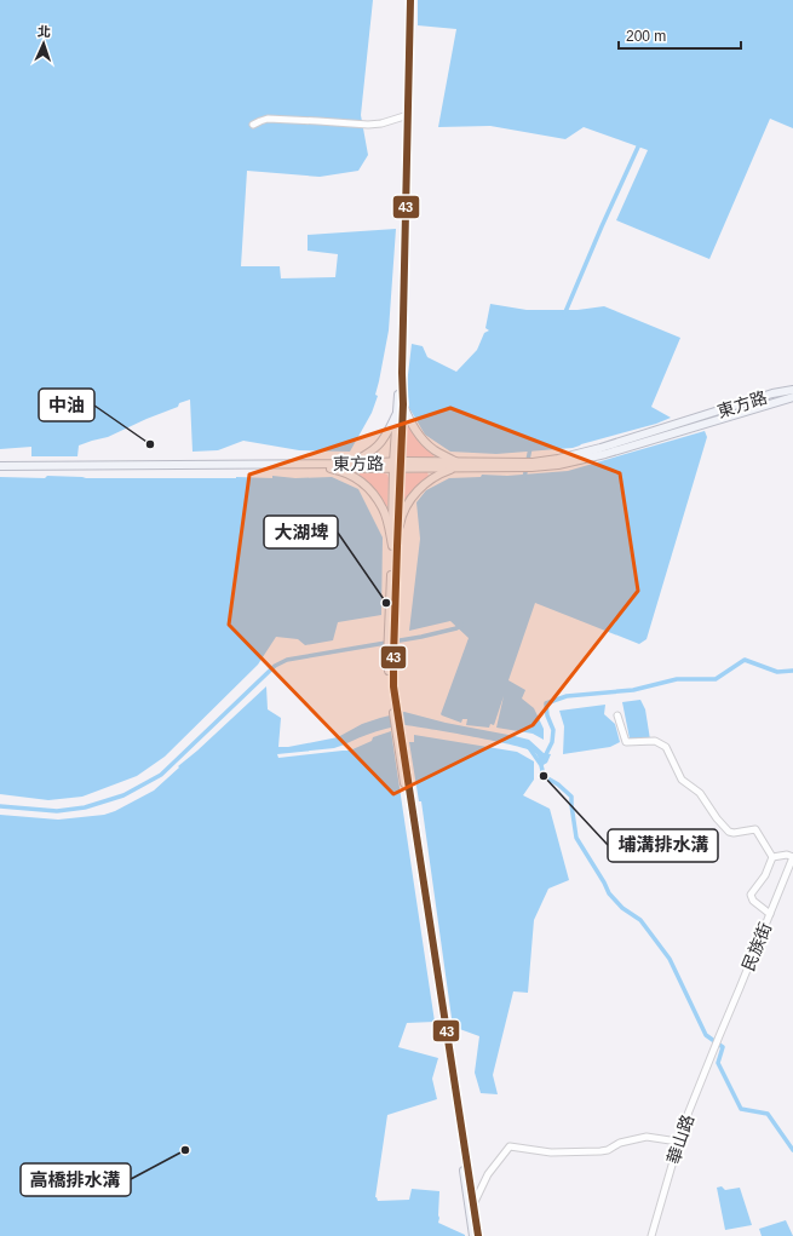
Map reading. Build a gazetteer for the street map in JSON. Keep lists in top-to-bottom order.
{
  "streets": {
    "main road": ["東方路"],
    "street": ["民族街", "華山路"]
  },
  "crossings": [
    ["民族街", "華山路"]
  ],
  "places": [
    "中油",
    "大湖埤",
    "埔溝排水溝",
    "高橋排水溝"
  ],
  "lines": ["transit line 43"],
  "scale_bar": "200 m",
  "north": "top"
}
